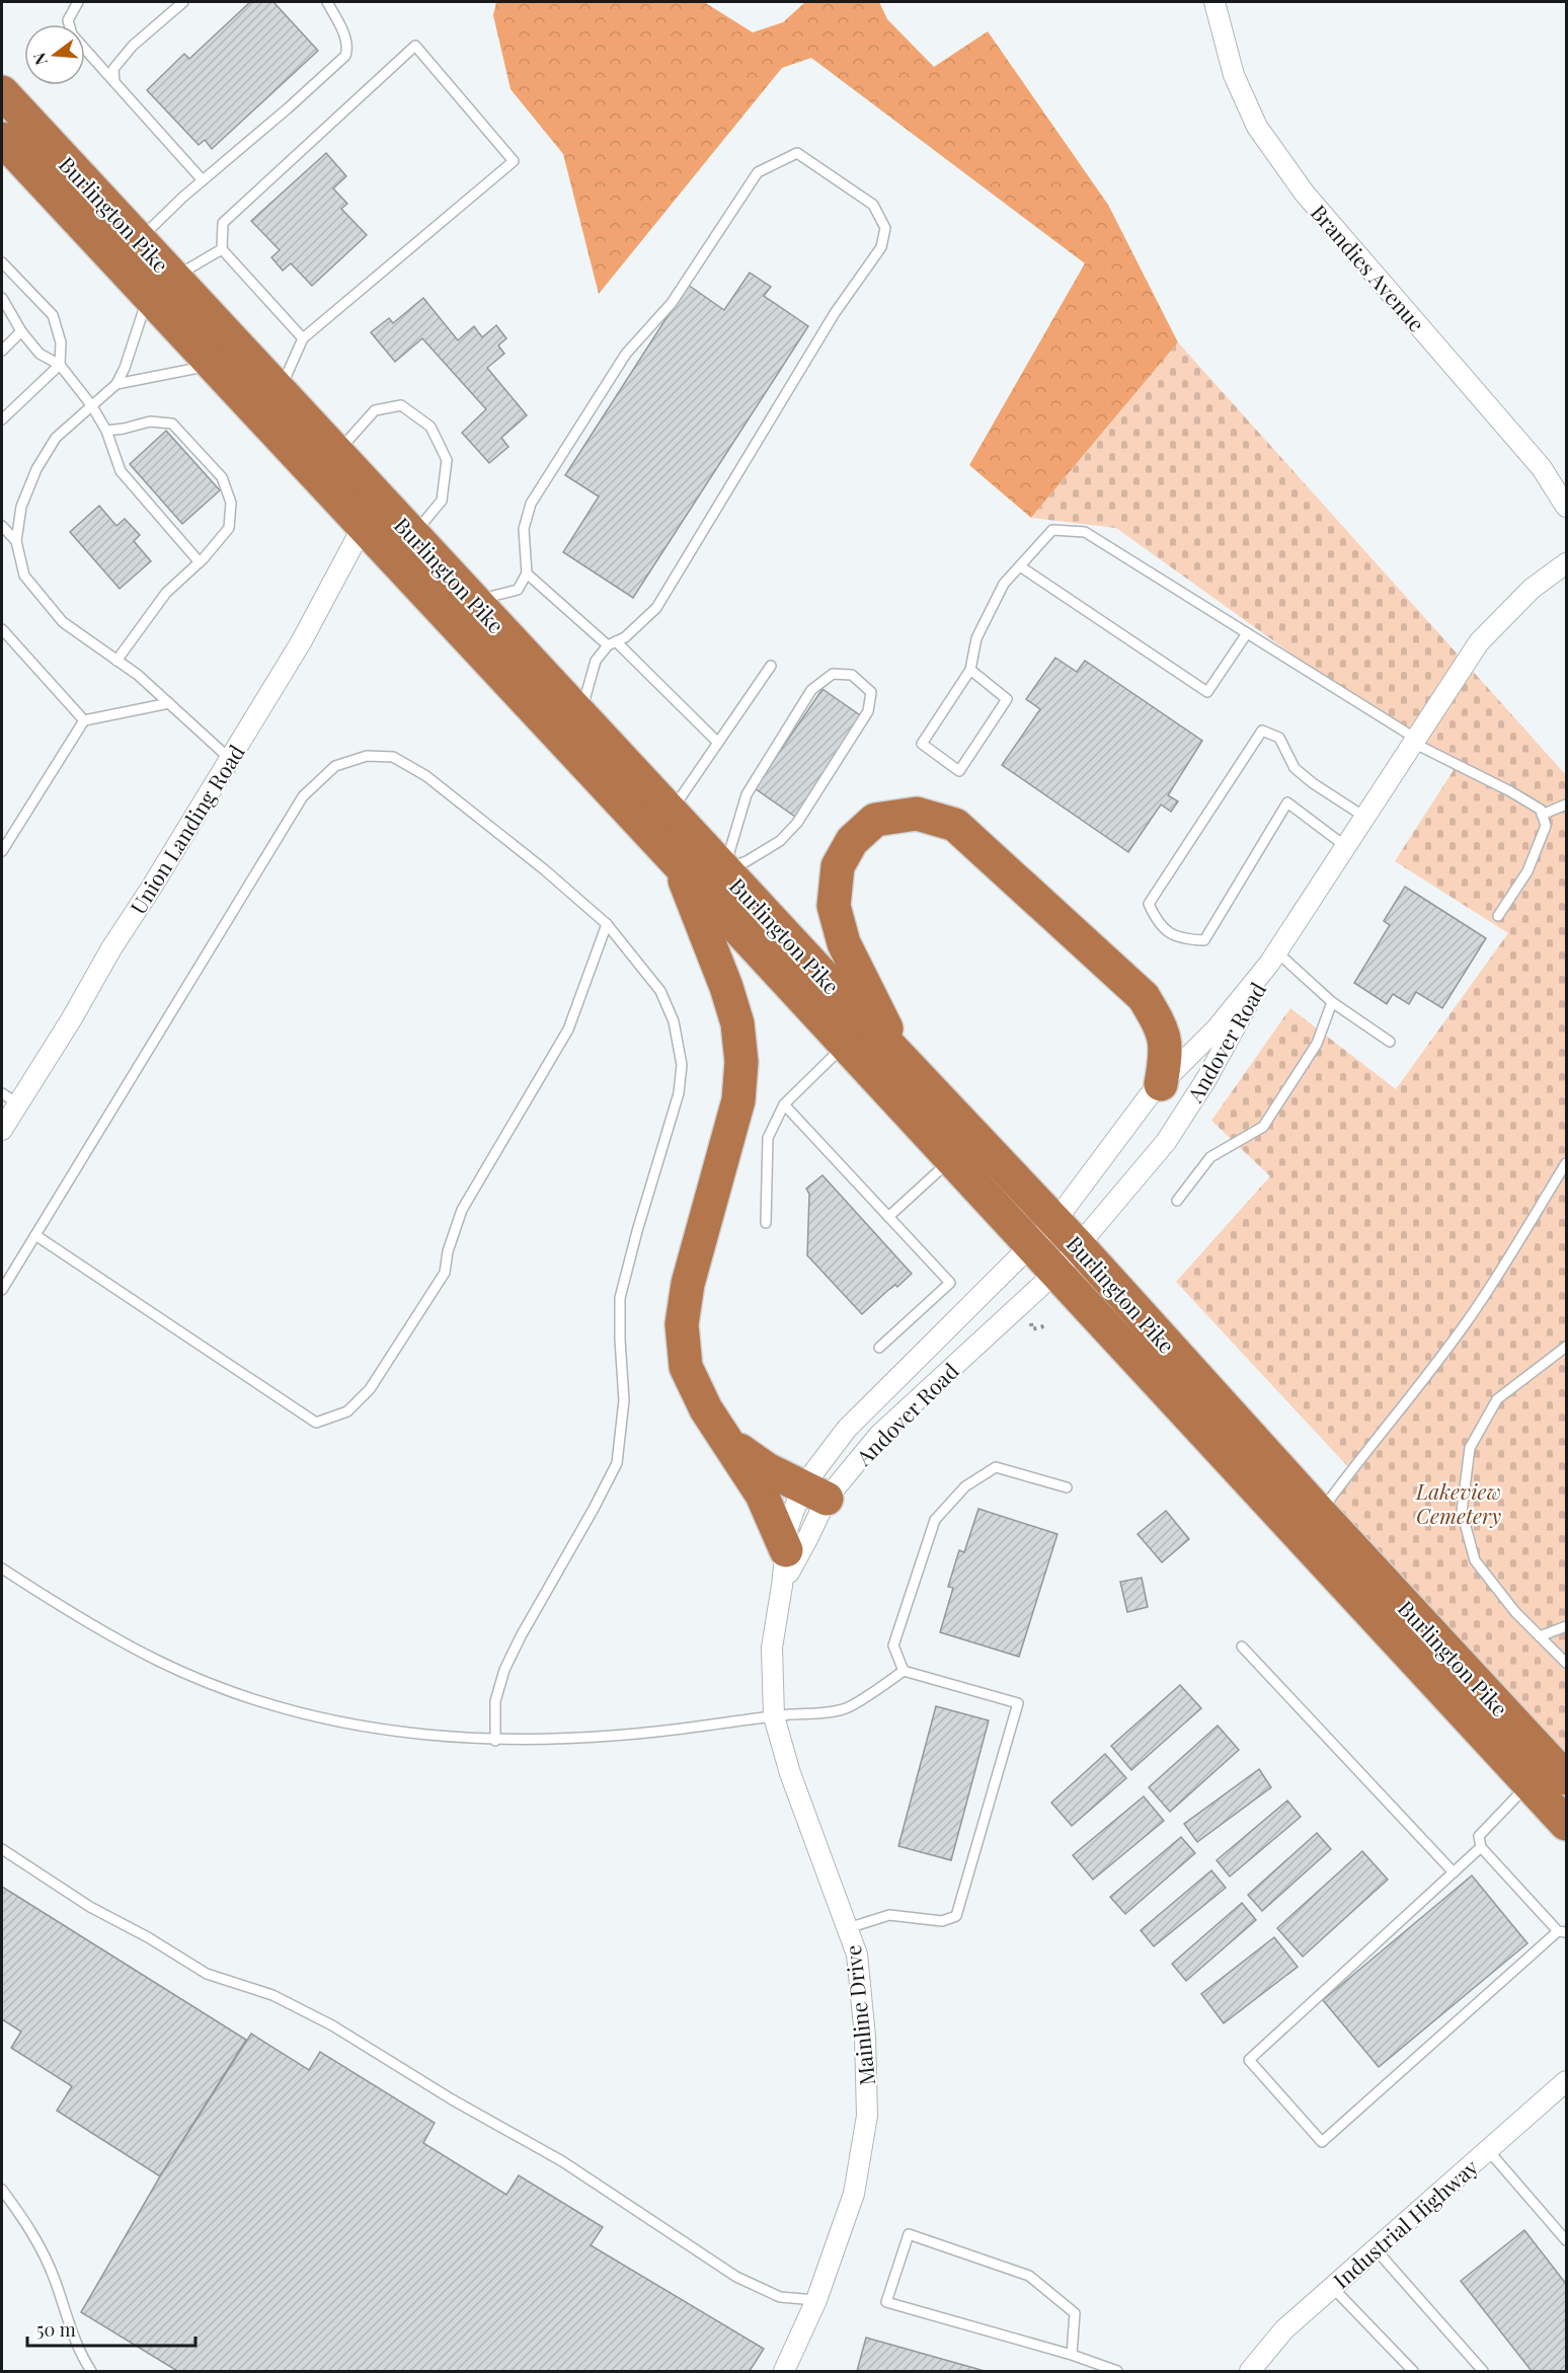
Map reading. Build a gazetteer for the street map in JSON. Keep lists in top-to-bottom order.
{
  "streets": {
    "highway": ["Burlington Pike"],
    "street": [
      "Brandies Avenue",
      "Union Landing Road",
      "Andover Road",
      "Mainline Drive",
      "Industrial Highway"
    ]
  },
  "crossings": [
    ["Burlington Pike", "Union Landing Road"],
    ["Burlington Pike", "Andover Road"],
    ["Andover Road", "Mainline Drive"]
  ],
  "parks": ["Lakeview Cemetery"],
  "scale_bar": "50 m",
  "north": "left"
}
